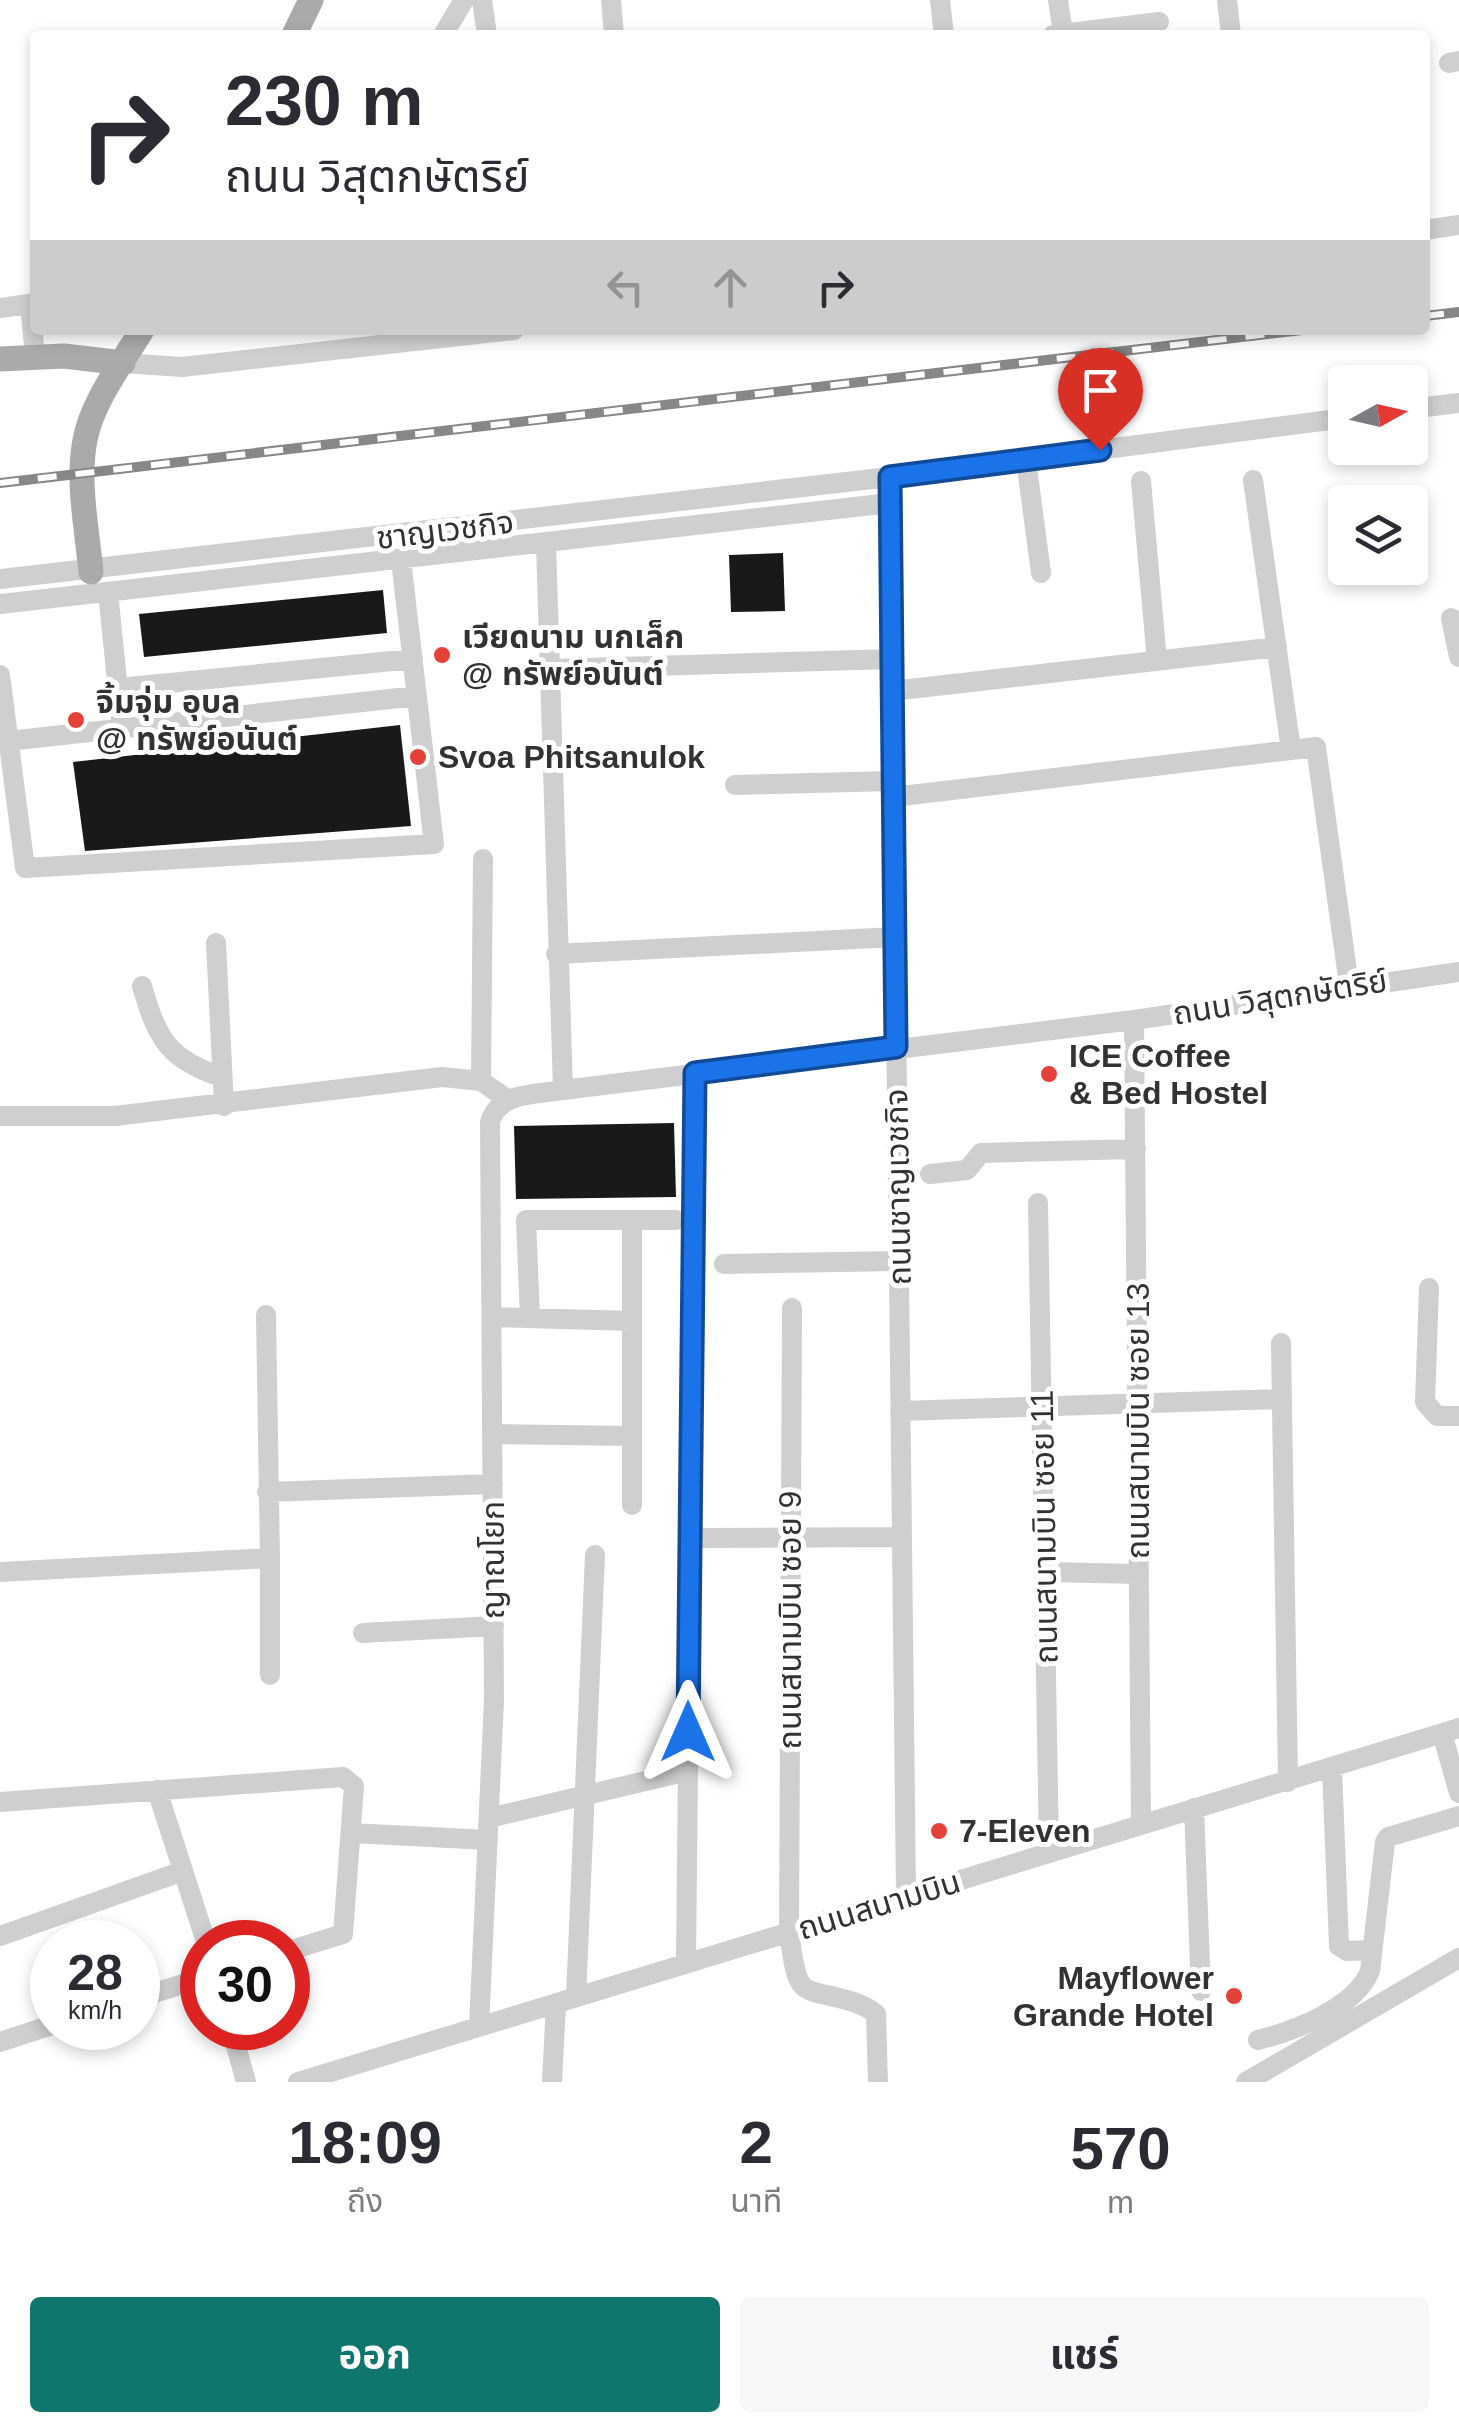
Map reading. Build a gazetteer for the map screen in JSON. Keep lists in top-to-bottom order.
{
  "streets": {
    "street": [
      "ชาญเวชกิจ",
      "ถนน วิสุตกษัตริย์",
      "ถนนชาญเวชกิจ",
      "ถนนสนามบิน ซอย 13",
      "ถนนสนามบิน ซอย 11",
      "ญาณโยก",
      "ถนนสนามบิน ซอย 9",
      "ถนนสนามบิน"
    ]
  },
  "crossings": [
    ["ชาญเวชกิจ", "ถนนชาญเวชกิจ"],
    ["ถนน วิสุตกษัตริย์", "ถนนชาญเวชกิจ"],
    ["ถนน วิสุตกษัตริย์", "ถนนสนามบิน ซอย 13"],
    ["ถนน วิสุตกษัตริย์", "ญาณโยก"],
    ["ถนนชาญเวชกิจ", "ถนนสนามบิน"],
    ["ถนนสนามบิน ซอย 13", "ถนนสนามบิน"],
    ["ถนนสนามบิน ซอย 11", "ถนนสนามบิน"],
    ["ญาณโยก", "ถนนสนามบิน"],
    ["ถนนสนามบิน ซอย 9", "ถนนสนามบิน"]
  ],
  "places": [
    "เวียดนาม นกเล็ก @ ทรัพย์อนันต์",
    "จิ้มจุ่ม อุบล @ ทรัพย์อนันต์",
    "Svoa Phitsanulok",
    "ICE Coffee & Bed Hostel",
    "7-Eleven",
    "Mayflower Grande Hotel"
  ],
  "north": "right",
  "page": {
    "turn": ["230 m", "ถนน วิสุตกษัตริย์"],
    "speed": "28 km/h",
    "limit": "30",
    "eta": [
      "18:09",
      "ถึง",
      "2",
      "นาที",
      "570",
      "m"
    ],
    "buttons": ["ออก", "แชร์"]
  }
}
